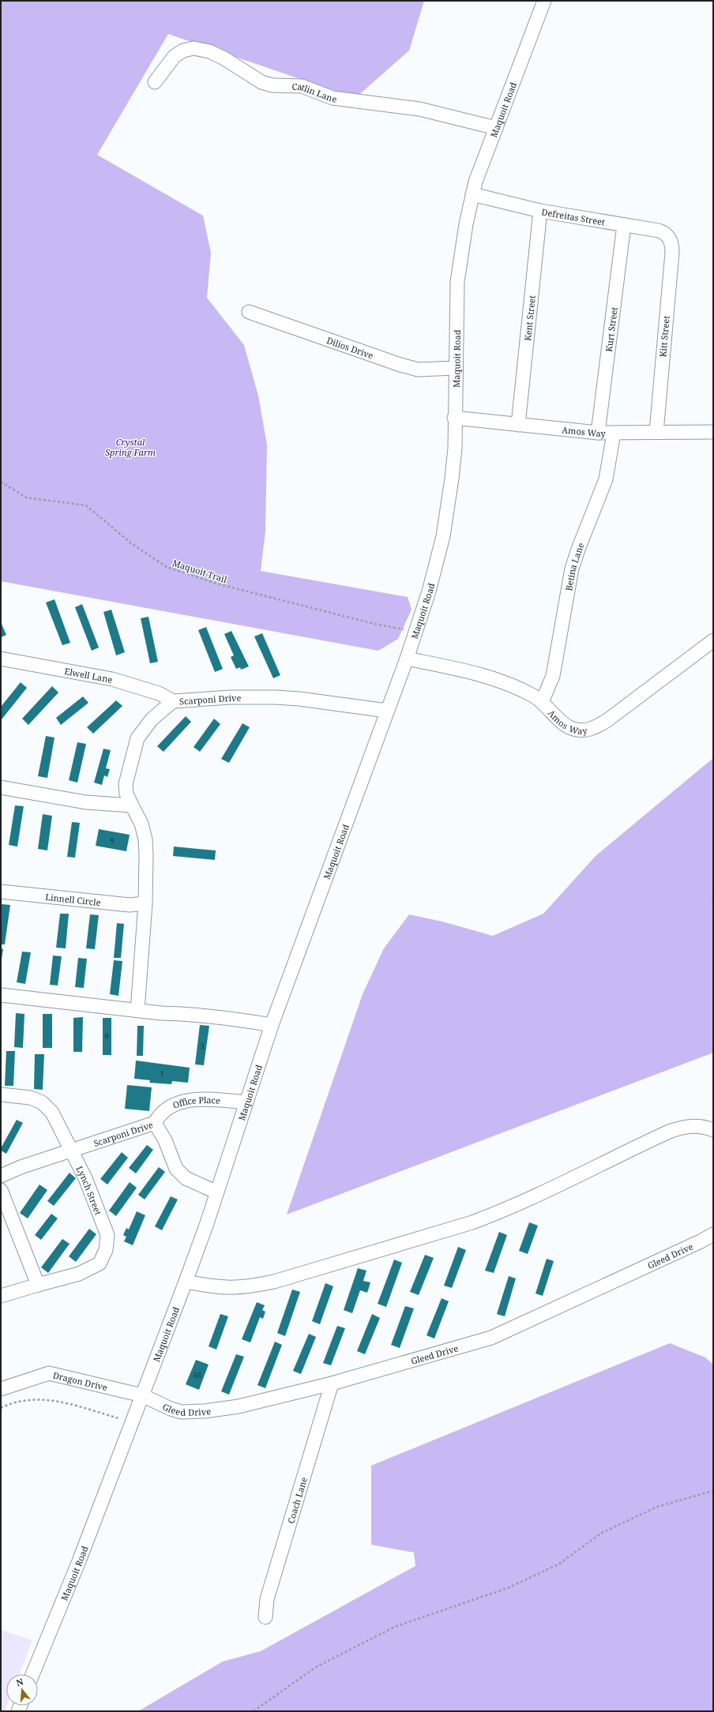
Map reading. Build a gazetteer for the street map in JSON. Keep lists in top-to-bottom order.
{
  "streets": {
    "street": [
      "Catlin Lane",
      "Maquoit Road",
      "Defreitas Street",
      "Kent Street",
      "Kurt Street",
      "Kitt Street",
      "Dilios Drive",
      "Amos Way",
      "Betina Lane",
      "Elwell Lane",
      "Scarponi Drive",
      "Linnell Circle",
      "Office Place",
      "Lynch Street",
      "Gleed Drive",
      "Dragon Drive",
      "Coach Lane"
    ],
    "path": ["Maquoit Trail"]
  },
  "crossings": [
    ["Catlin Lane", "Maquoit Road"],
    ["Maquoit Road", "Defreitas Street"],
    ["Maquoit Road", "Dilios Drive"],
    ["Maquoit Road", "Amos Way"],
    ["Maquoit Road", "Maquoit Trail"],
    ["Maquoit Road", "Scarponi Drive"],
    ["Maquoit Road", "Office Place"],
    ["Maquoit Road", "Gleed Drive"],
    ["Maquoit Road", "Dragon Drive"],
    ["Defreitas Street", "Kent Street"],
    ["Defreitas Street", "Kurt Street"],
    ["Defreitas Street", "Kitt Street"],
    ["Kent Street", "Amos Way"],
    ["Kurt Street", "Amos Way"],
    ["Kitt Street", "Amos Way"],
    ["Amos Way", "Betina Lane"],
    ["Elwell Lane", "Scarponi Drive"],
    ["Scarponi Drive", "Office Place"],
    ["Scarponi Drive", "Lynch Street"],
    ["Gleed Drive", "Dragon Drive"],
    ["Gleed Drive", "Coach Lane"]
  ],
  "parks": ["Crystal Spring Farm"],
  "house_numbers": [
    "9",
    "9",
    "3",
    "1",
    "66"
  ],
  "north": "top"
}
